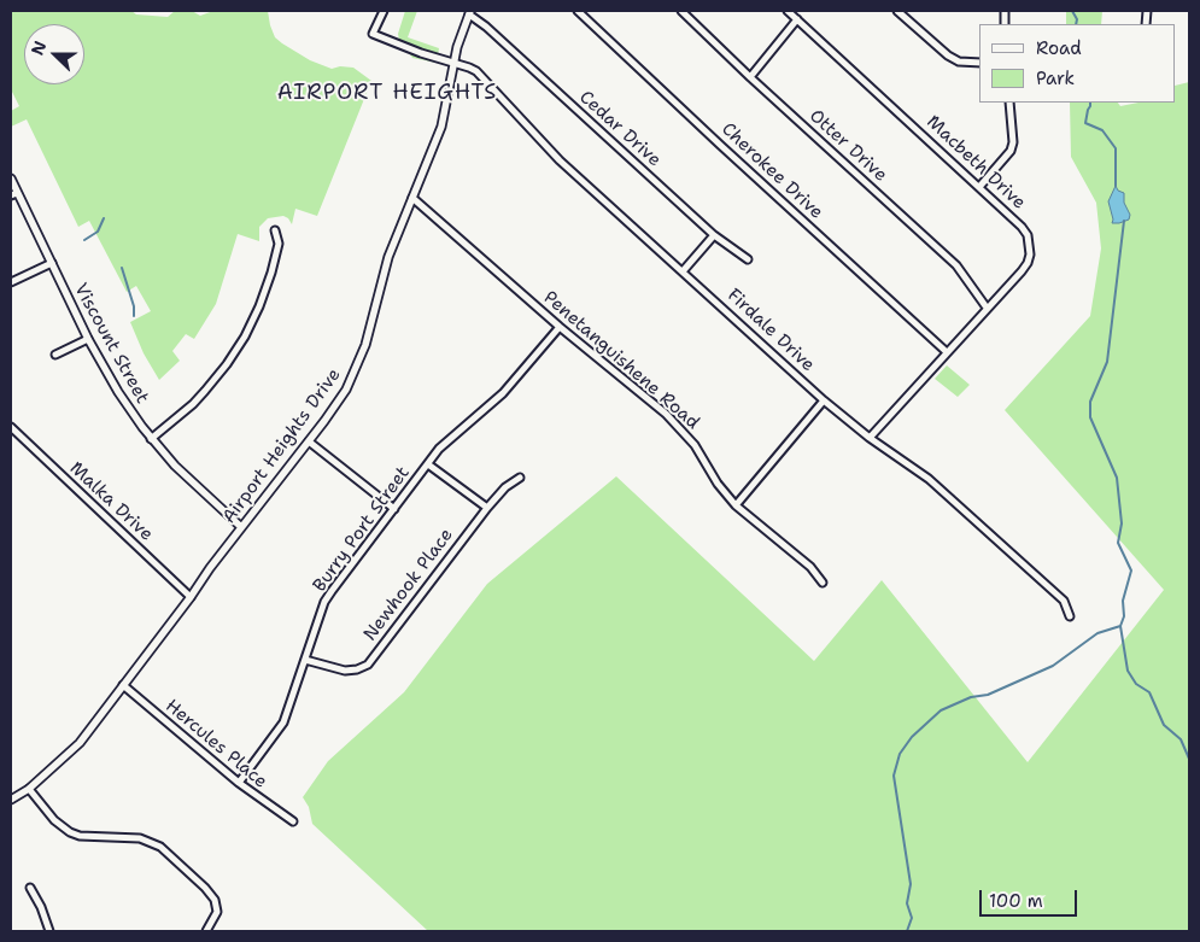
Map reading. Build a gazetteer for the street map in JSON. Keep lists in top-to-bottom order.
{
  "streets": {
    "street": [
      "Cedar Drive",
      "Otter Drive",
      "Macbeth Drive",
      "Cherokee Drive",
      "Firdale Drive",
      "Viscount Street",
      "Penetanguishene Road",
      "Airport Heights Drive",
      "Malka Drive",
      "Burry Port Street",
      "Newhook Place",
      "Hercules Place"
    ]
  },
  "crossings": [
    ["Cedar Drive", "Airport Heights Drive"],
    ["Otter Drive", "Macbeth Drive"],
    ["Macbeth Drive", "Cherokee Drive"],
    ["Macbeth Drive", "Firdale Drive"],
    ["Firdale Drive", "Airport Heights Drive"],
    ["Viscount Street", "Airport Heights Drive"],
    ["Penetanguishene Road", "Airport Heights Drive"],
    ["Penetanguishene Road", "Burry Port Street"],
    ["Airport Heights Drive", "Malka Drive"],
    ["Airport Heights Drive", "Hercules Place"],
    ["Burry Port Street", "Newhook Place"],
    ["Burry Port Street", "Hercules Place"]
  ],
  "districts": ["AIRPORT HEIGHTS"],
  "legend": ["Road", "Park"],
  "scale_bar": "100 m",
  "north": "left"
}
